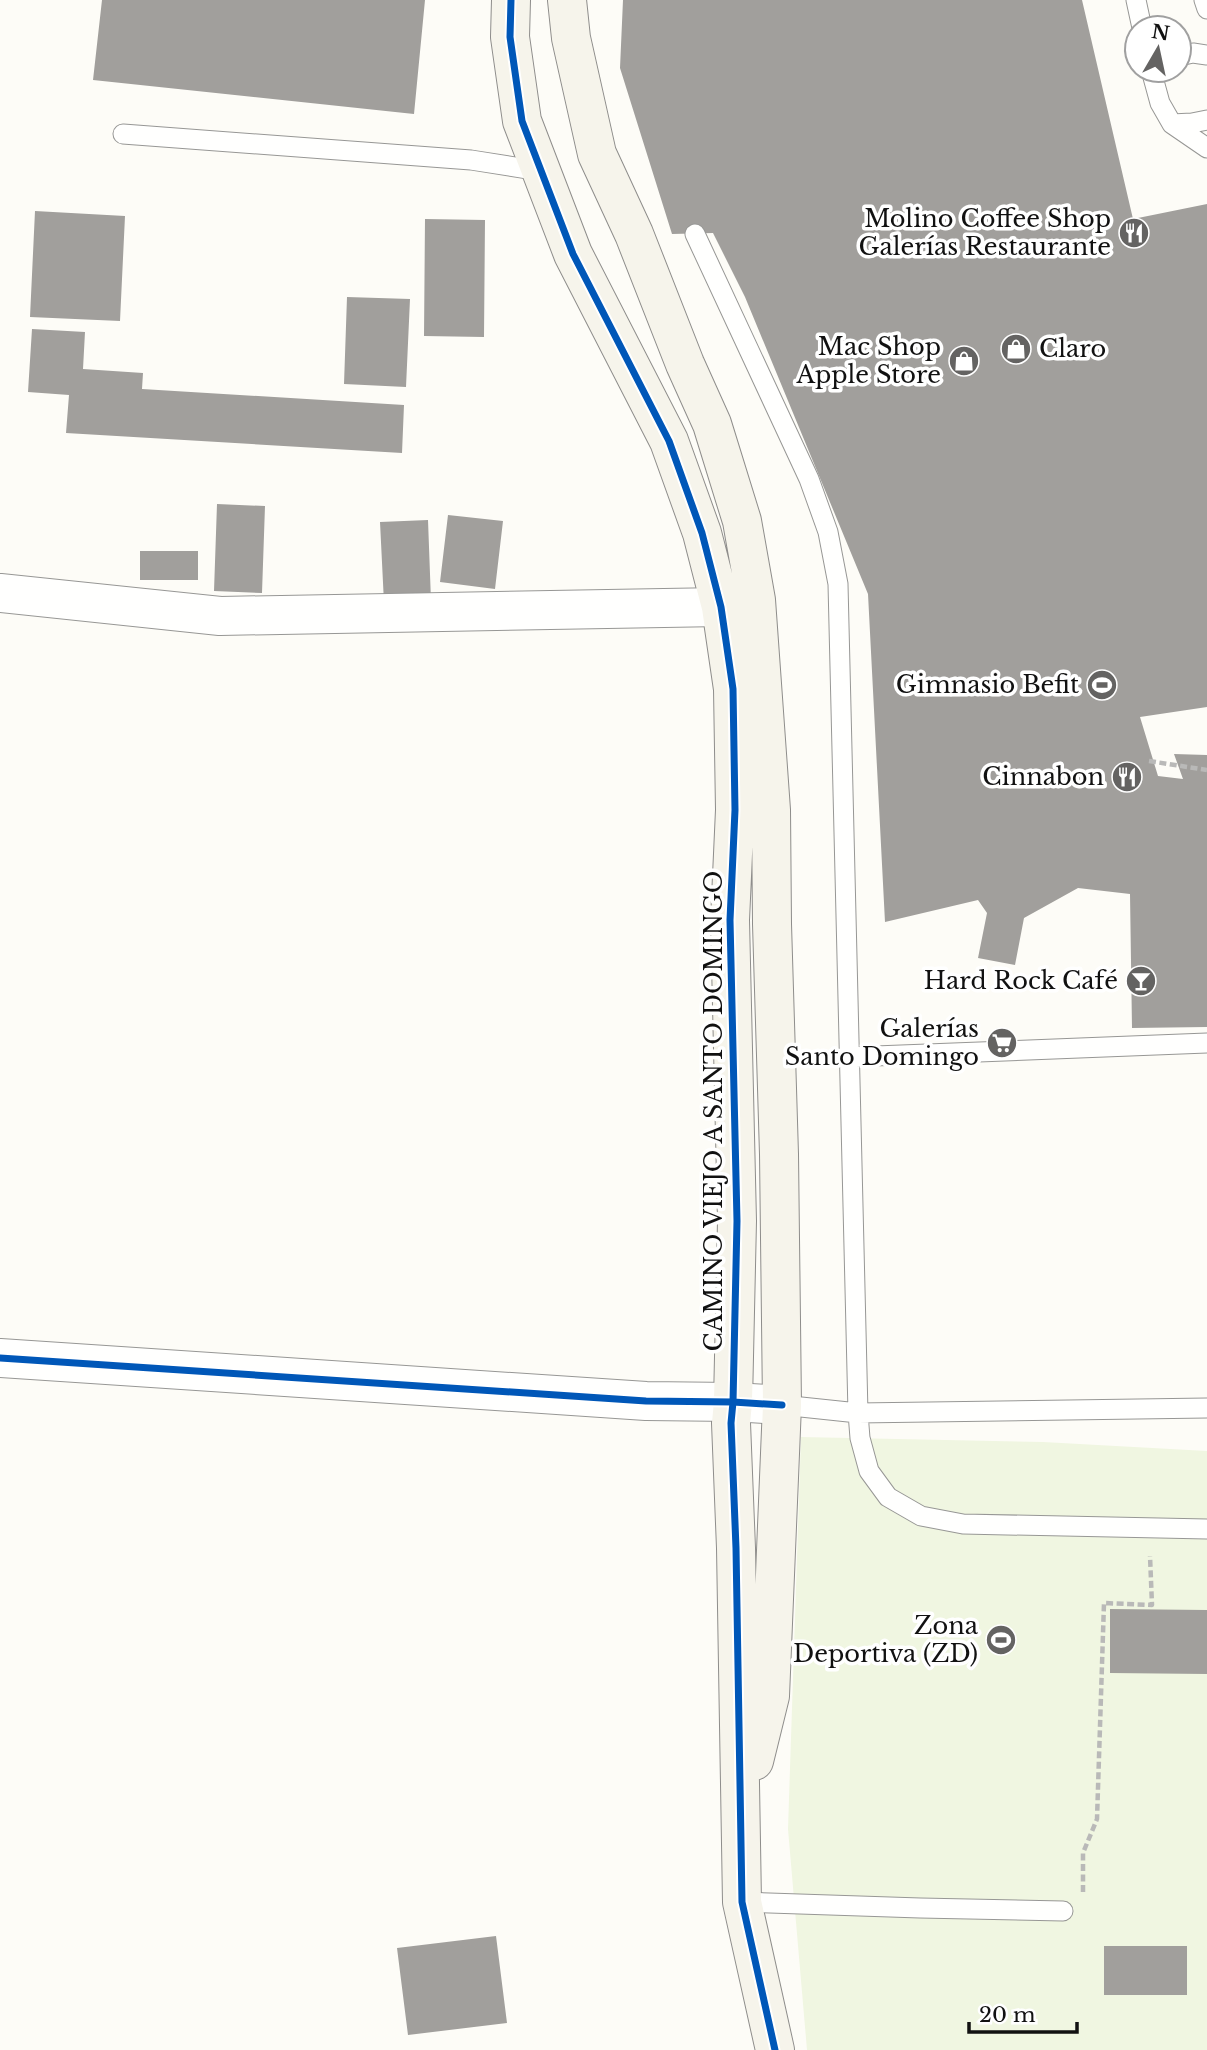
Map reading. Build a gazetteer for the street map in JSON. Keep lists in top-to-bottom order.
{
  "streets": {
    "street": ["CAMINO VIEJO A SANTO DOMINGO"]
  },
  "places": {
    "restaurant": ["Molino Coffee Shop Galerías Restaurante", "Cinnabon"],
    "shop": ["Claro", "Mac Shop Apple Store"],
    "sports": ["Gimnasio Befit", "Zona Deportiva (ZD)"],
    "bar": ["Hard Rock Café"],
    "supermarket": ["Galerías Santo Domingo"]
  },
  "scale_bar": "20 m",
  "north": "top"
}
